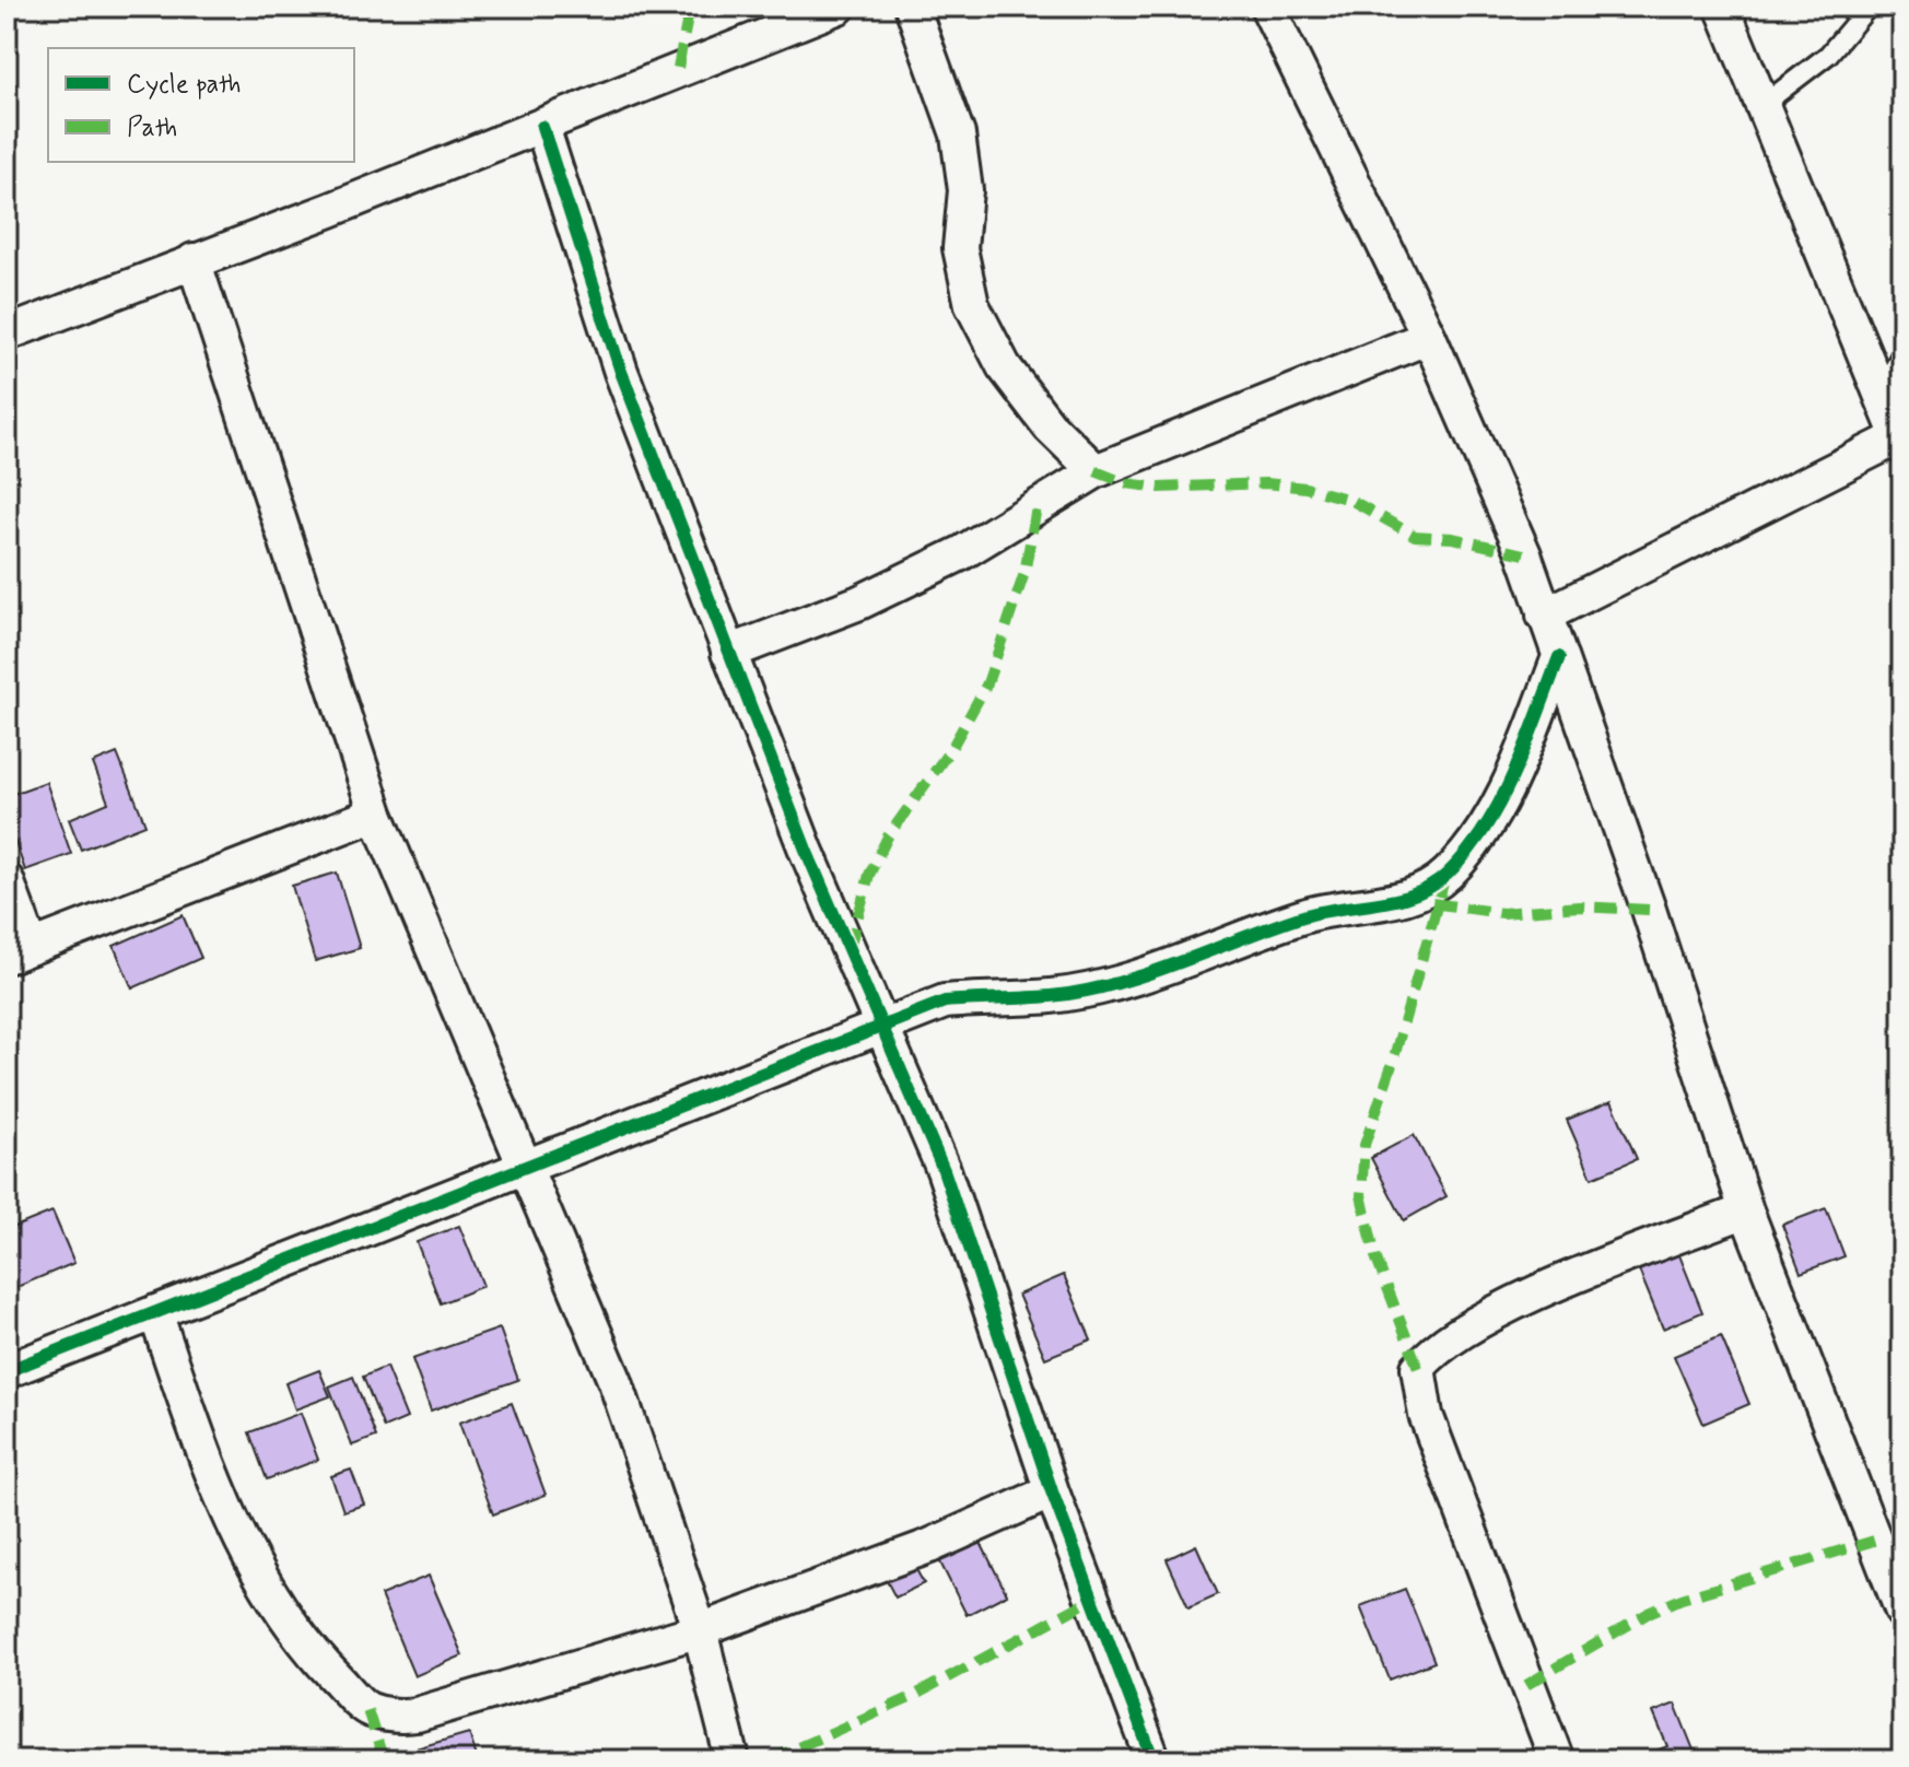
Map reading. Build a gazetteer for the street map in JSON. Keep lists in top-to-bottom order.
{
  "legend": ["Cycle path", "Path"]
}
